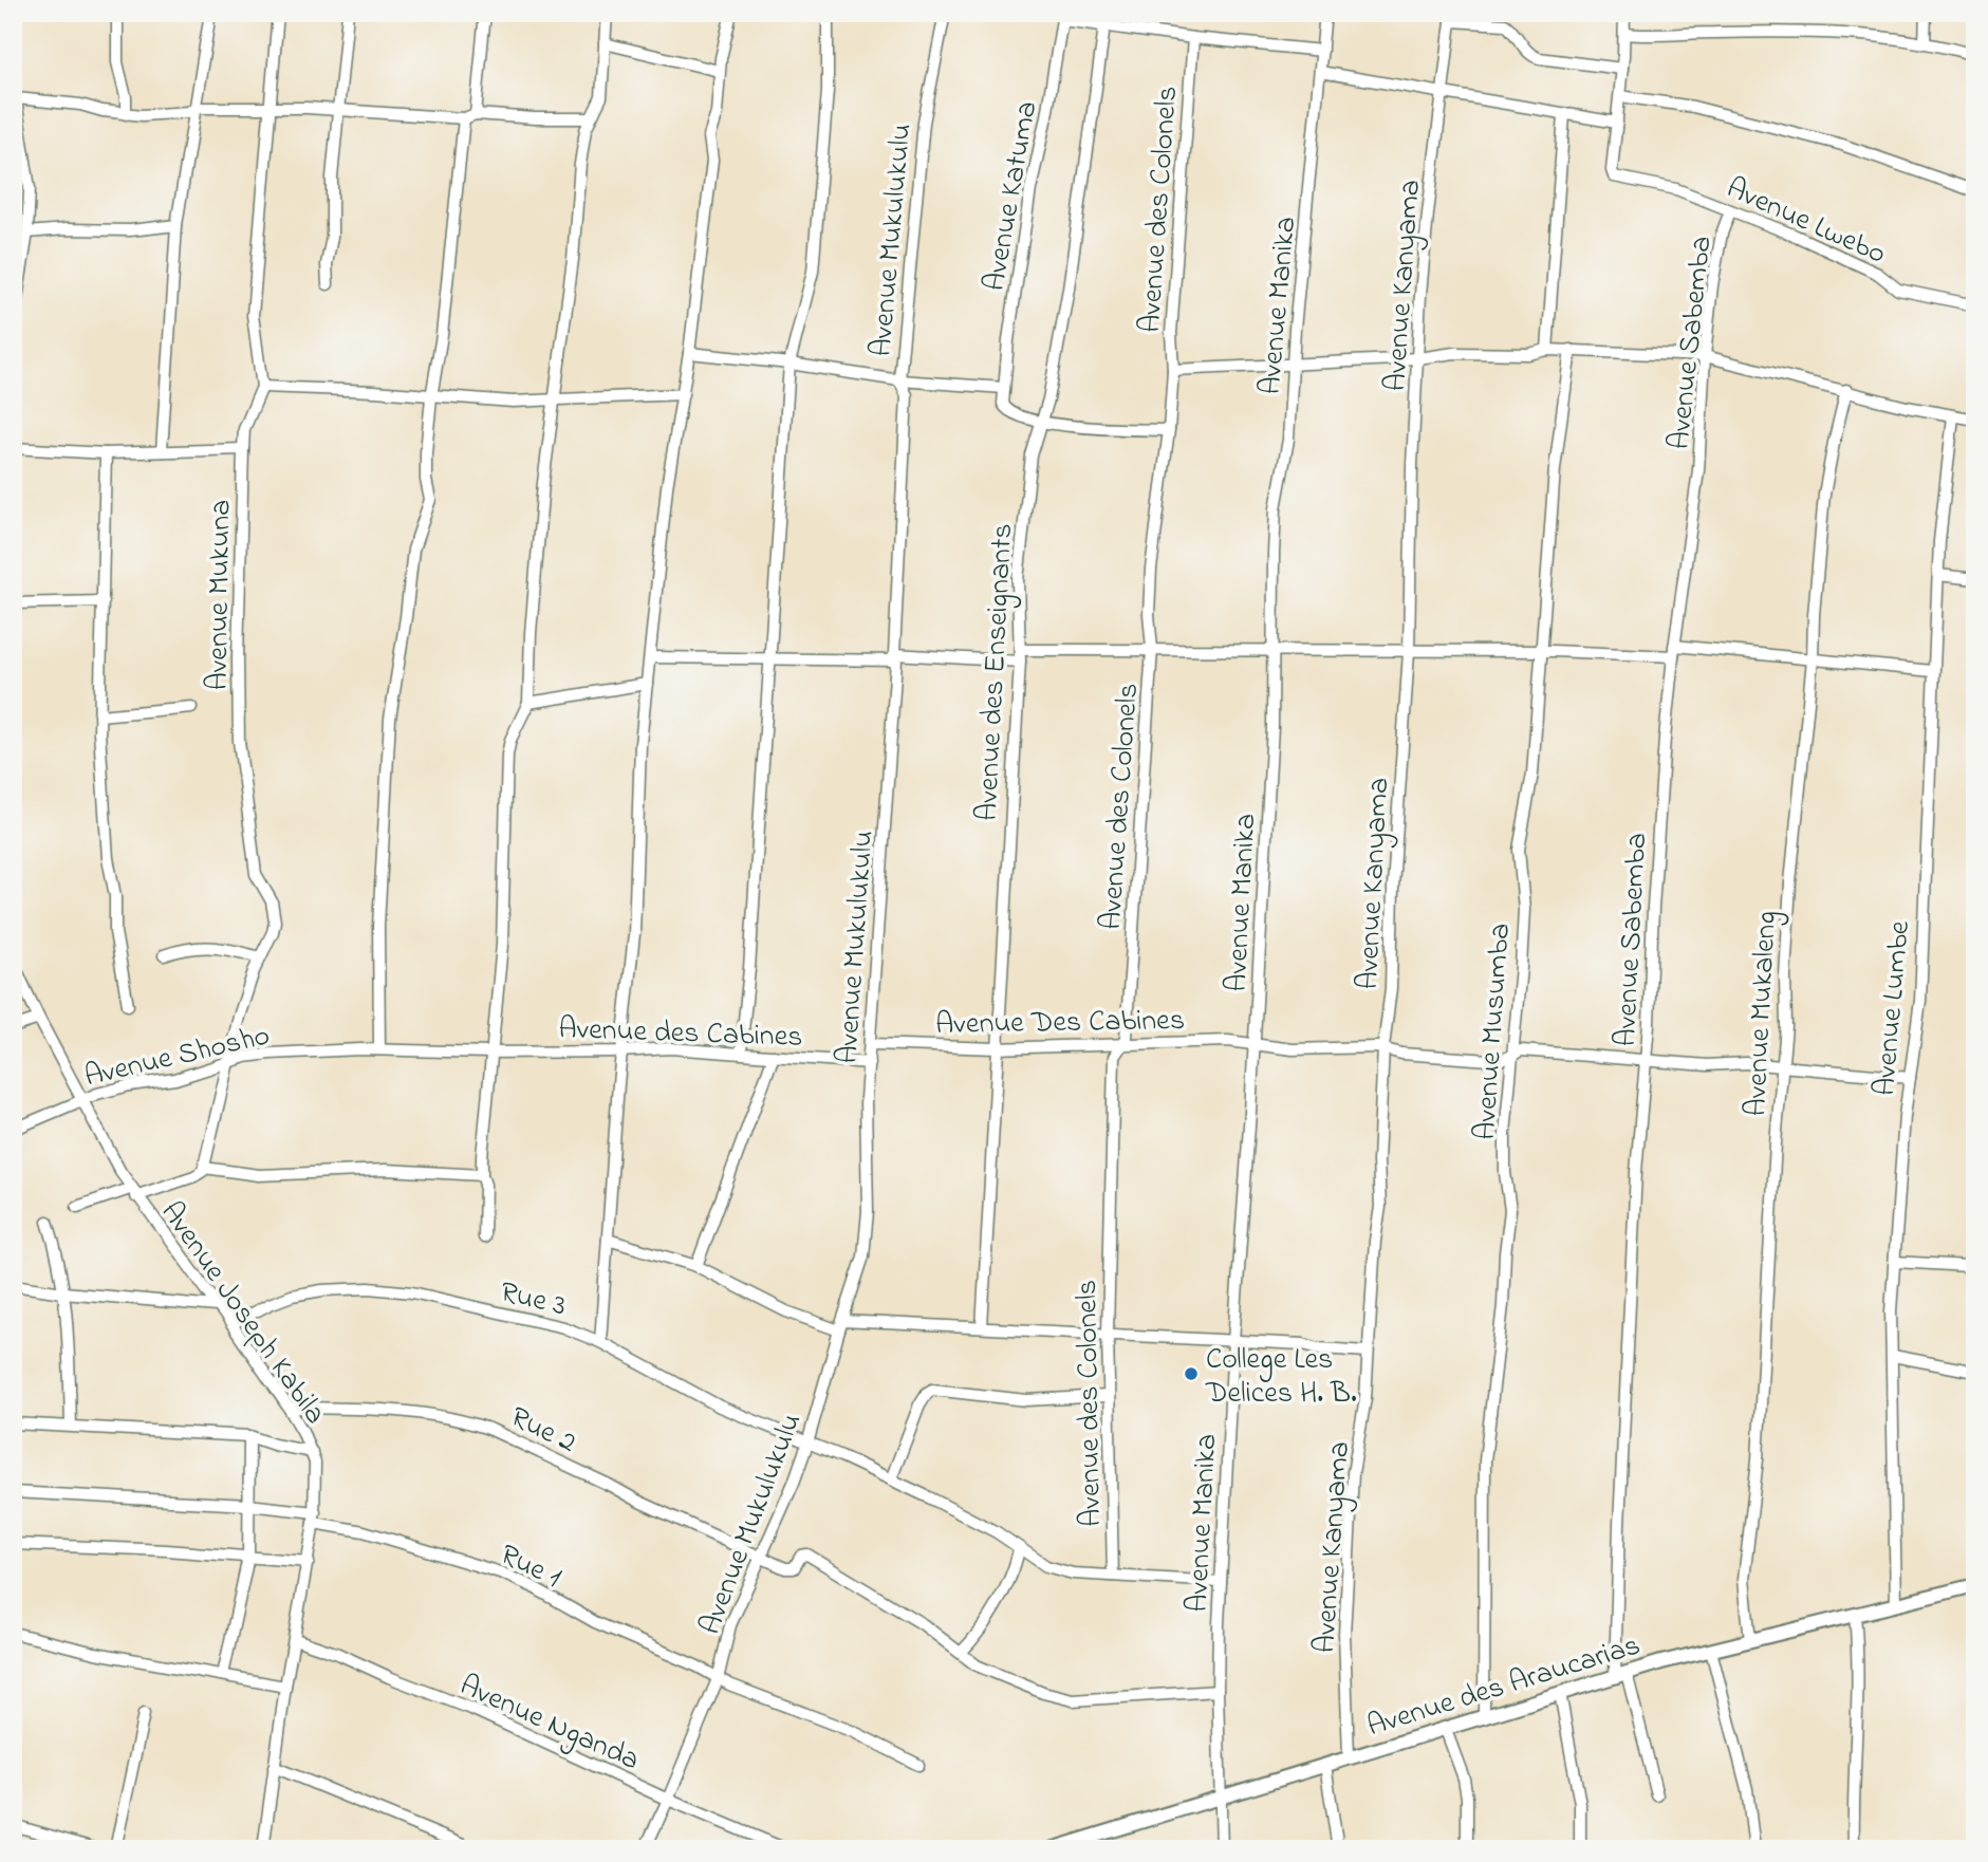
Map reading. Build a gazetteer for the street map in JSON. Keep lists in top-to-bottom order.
{
  "streets": {
    "street": [
      "Avenue Katuma",
      "Avenue des Colonels",
      "Avenue Lwebo",
      "Avenue Mukulukulu",
      "Avenue Kanyama",
      "Avenue Manika",
      "Avenue Sabemba",
      "Avenue Mukuna",
      "Avenue des Enseignants",
      "Avenue Lumbe",
      "Avenue Mukaleng",
      "Avenue Des Cabines",
      "Avenue des Cabines",
      "Avenue Musumba",
      "Avenue Shosho",
      "Rue 3",
      "Avenue Joseph Kabila",
      "Rue 2",
      "Rue 1",
      "Avenue des Araucarias",
      "Avenue Nganda"
    ]
  },
  "crossings": [
    ["Avenue des Colonels", "Avenue Des Cabines"],
    ["Avenue des Colonels", "Rue 3"],
    ["Avenue Lwebo", "Avenue Sabemba"],
    ["Avenue Mukulukulu", "Avenue Des Cabines"],
    ["Avenue Mukulukulu", "Avenue des Cabines"],
    ["Avenue Mukulukulu", "Rue 3"],
    ["Avenue Mukulukulu", "Rue 2"],
    ["Avenue Mukulukulu", "Rue 1"],
    ["Avenue Mukulukulu", "Avenue Nganda"],
    ["Avenue Kanyama", "Avenue Des Cabines"],
    ["Avenue Kanyama", "Avenue des Araucarias"],
    ["Avenue Manika", "Avenue Des Cabines"],
    ["Avenue Manika", "Rue 3"],
    ["Avenue Manika", "Avenue des Araucarias"],
    ["Avenue Sabemba", "Avenue Des Cabines"],
    ["Avenue Sabemba", "Avenue des Araucarias"],
    ["Avenue Mukuna", "Avenue Shosho"],
    ["Avenue des Enseignants", "Avenue Des Cabines"],
    ["Avenue Lumbe", "Avenue Des Cabines"],
    ["Avenue Lumbe", "Avenue des Araucarias"],
    ["Avenue Mukaleng", "Avenue Des Cabines"],
    ["Avenue Mukaleng", "Avenue des Araucarias"],
    ["Avenue Des Cabines", "Avenue Musumba"],
    ["Avenue des Cabines", "Avenue Shosho"],
    ["Avenue Musumba", "Avenue des Araucarias"],
    ["Avenue Shosho", "Avenue Joseph Kabila"],
    ["Rue 3", "Avenue Joseph Kabila"],
    ["Avenue Joseph Kabila", "Rue 2"],
    ["Avenue Joseph Kabila", "Rue 1"],
    ["Avenue Joseph Kabila", "Avenue Nganda"]
  ],
  "places": ["College Les Delices H. B."]
}
